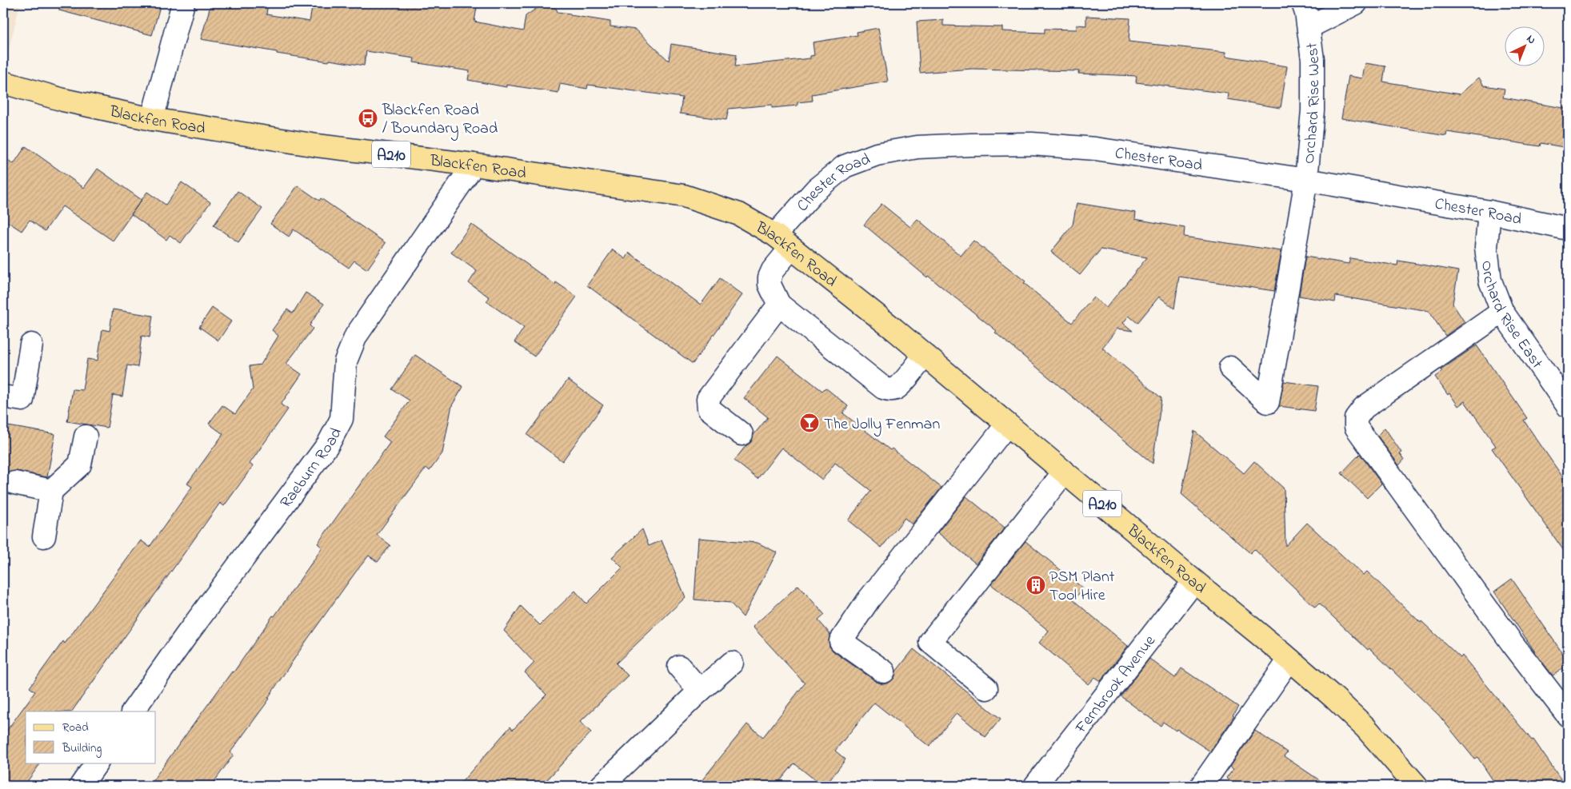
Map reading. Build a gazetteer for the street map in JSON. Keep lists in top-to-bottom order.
{
  "streets": {
    "main road": ["Blackfen Road", "A210"],
    "street": [
      "Orchard Rise West",
      "Chester Road",
      "Orchard Rise East",
      "Raeburn Road",
      "Fernbrook Avenue"
    ]
  },
  "crossings": [
    ["Orchard Rise West", "Chester Road"],
    ["Blackfen Road", "Chester Road"],
    ["Blackfen Road", "Raeburn Road"],
    ["Blackfen Road", "Fernbrook Avenue"],
    ["Chester Road", "Orchard Rise East"]
  ],
  "places": {
    "bus stop": ["Blackfen Road / Boundary Road"],
    "bar": ["The Jolly Fenman"],
    "building": ["PSM Plant Tool Hire"]
  },
  "legend": ["Road", "Building"],
  "north": "top right"
}
